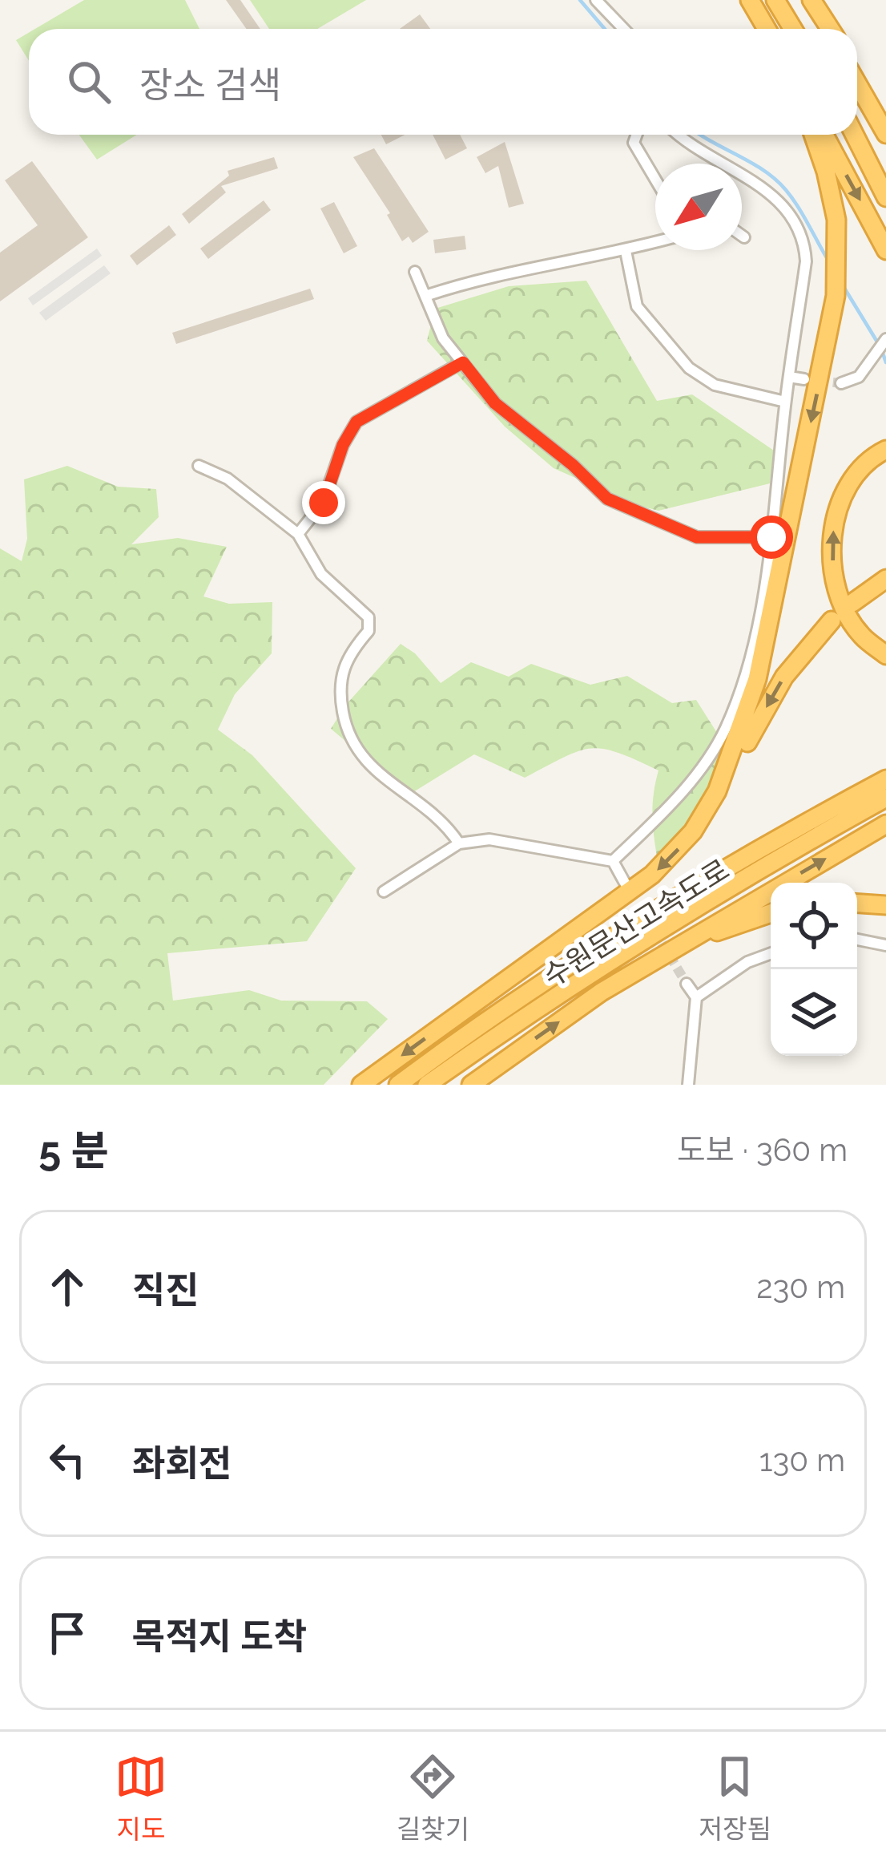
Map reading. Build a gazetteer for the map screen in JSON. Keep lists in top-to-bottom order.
{
  "streets": {
    "highway": ["수원문산고속도로"]
  },
  "north": "bottom left",
  "page": {
    "search": "장소 검색",
    "heading": ["5 분", "도보 · 360 m"],
    "list": [
      ["직진", "230 m"],
      ["좌회전", "130 m"],
      "목적지 도착"
    ],
    "nav": ["지도", "길찾기", "저장됨"]
  }
}
